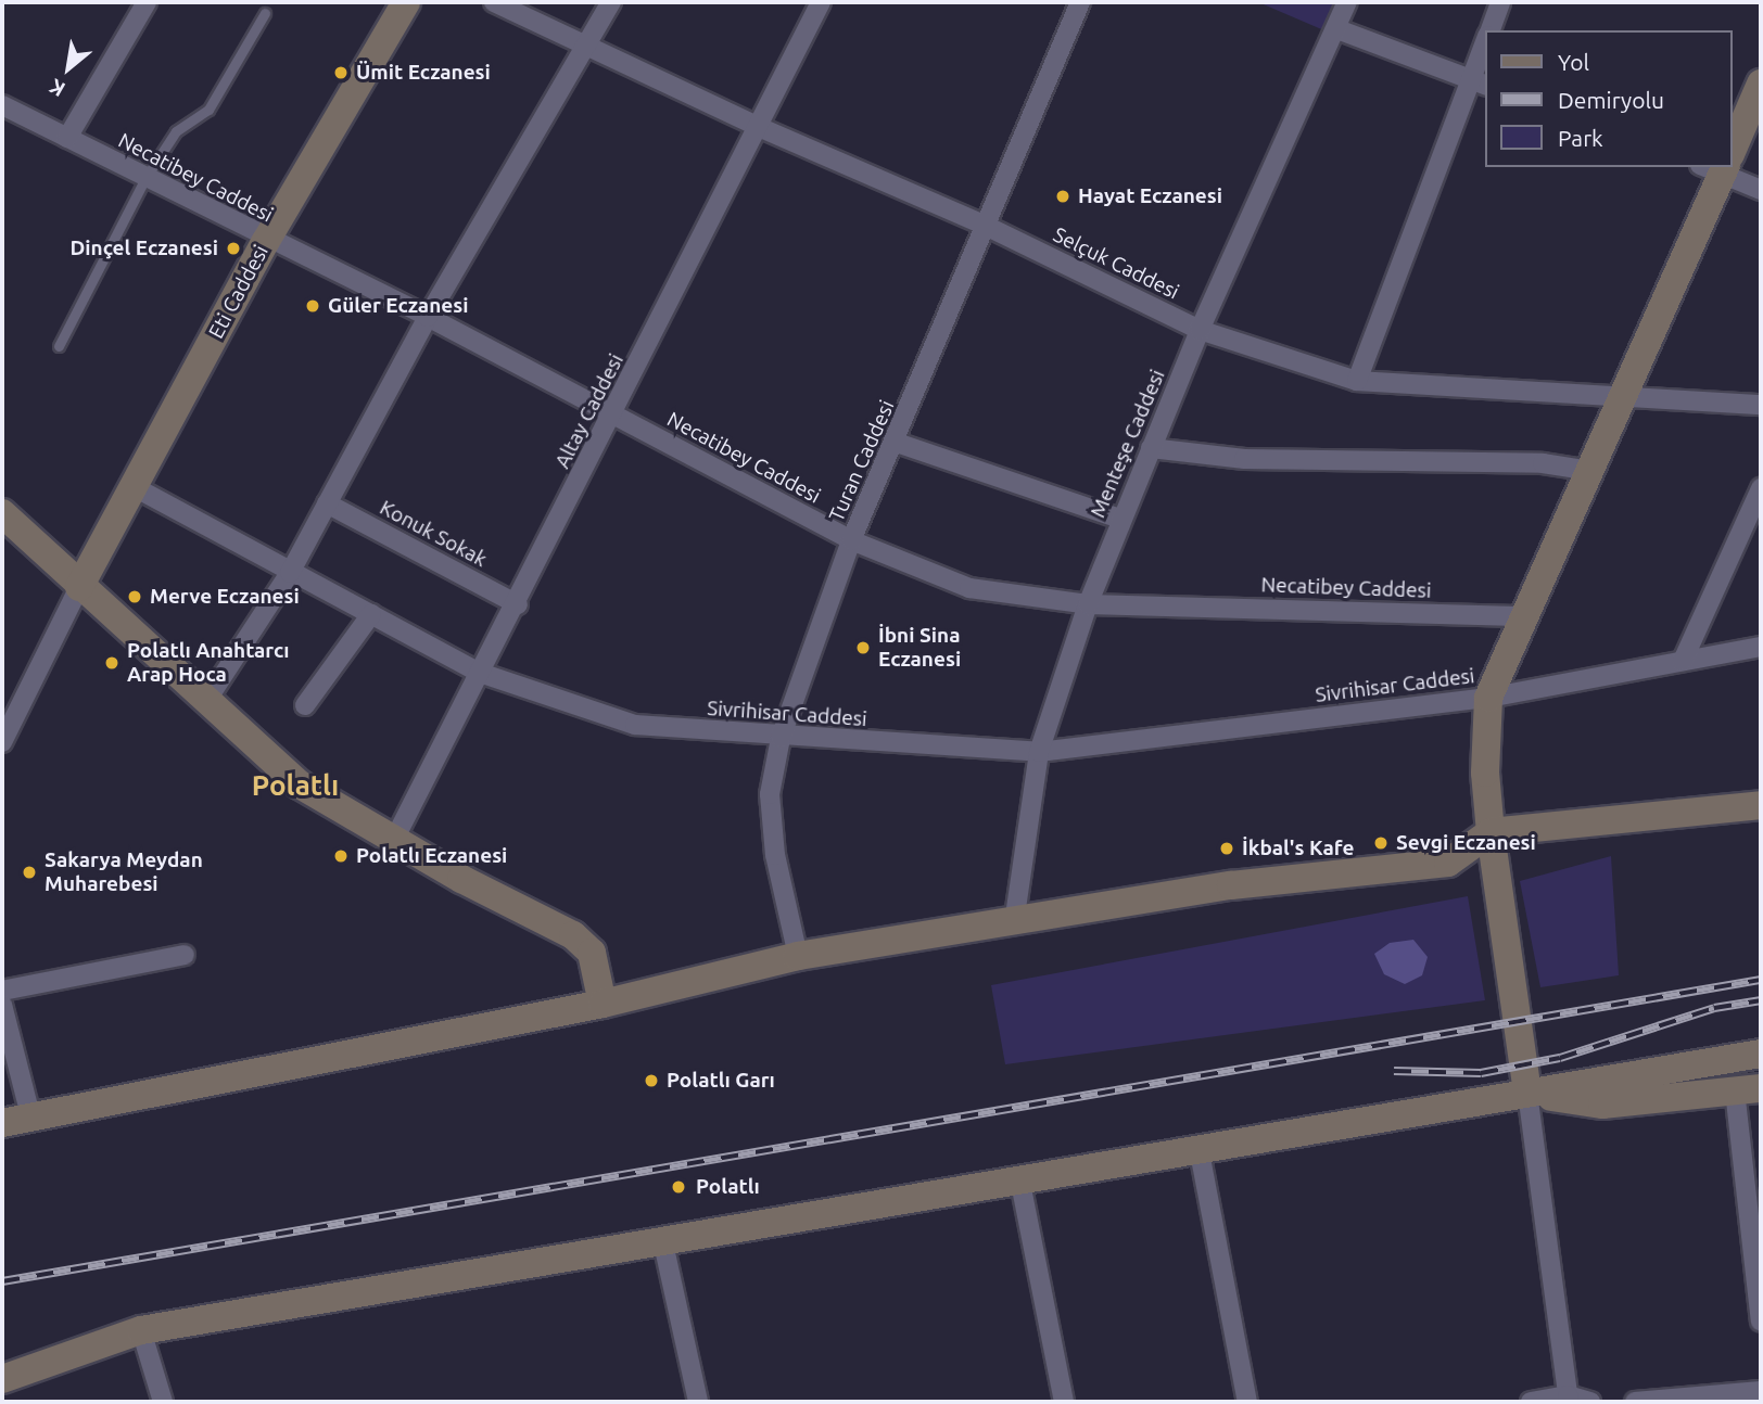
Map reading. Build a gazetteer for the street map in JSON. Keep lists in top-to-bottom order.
{
  "streets": {
    "street": [
      "Necatibey Caddesi",
      "Selçuk Caddesi",
      "Eti Caddesi",
      "Altay Caddesi",
      "Menteşe Caddesi",
      "Turan Caddesi",
      "Konuk Sokak",
      "Sivrihisar Caddesi"
    ]
  },
  "crossings": [
    ["Necatibey Caddesi", "Eti Caddesi"],
    ["Necatibey Caddesi", "Altay Caddesi"],
    ["Necatibey Caddesi", "Menteşe Caddesi"],
    ["Necatibey Caddesi", "Turan Caddesi"],
    ["Selçuk Caddesi", "Altay Caddesi"],
    ["Selçuk Caddesi", "Menteşe Caddesi"],
    ["Selçuk Caddesi", "Turan Caddesi"],
    ["Eti Caddesi", "Sivrihisar Caddesi"],
    ["Altay Caddesi", "Konuk Sokak"],
    ["Altay Caddesi", "Sivrihisar Caddesi"],
    ["Menteşe Caddesi", "Sivrihisar Caddesi"],
    ["Turan Caddesi", "Sivrihisar Caddesi"]
  ],
  "districts": ["Polatlı"],
  "places": [
    "Ümit Eczanesi",
    "Hayat Eczanesi",
    "Dinçel Eczanesi",
    "Güler Eczanesi",
    "Merve Eczanesi",
    "İbni Sina Eczanesi",
    "Polatlı Anahtarcı Arap Hoca",
    "Sevgi Eczanesi",
    "İkbal's Kafe",
    "Polatlı Eczanesi",
    "Sakarya Meydan Muharebesi",
    "Polatlı Garı",
    "Polatlı"
  ],
  "legend": ["Yol", "Demiryolu", "Park"],
  "north": "bottom left"
}
